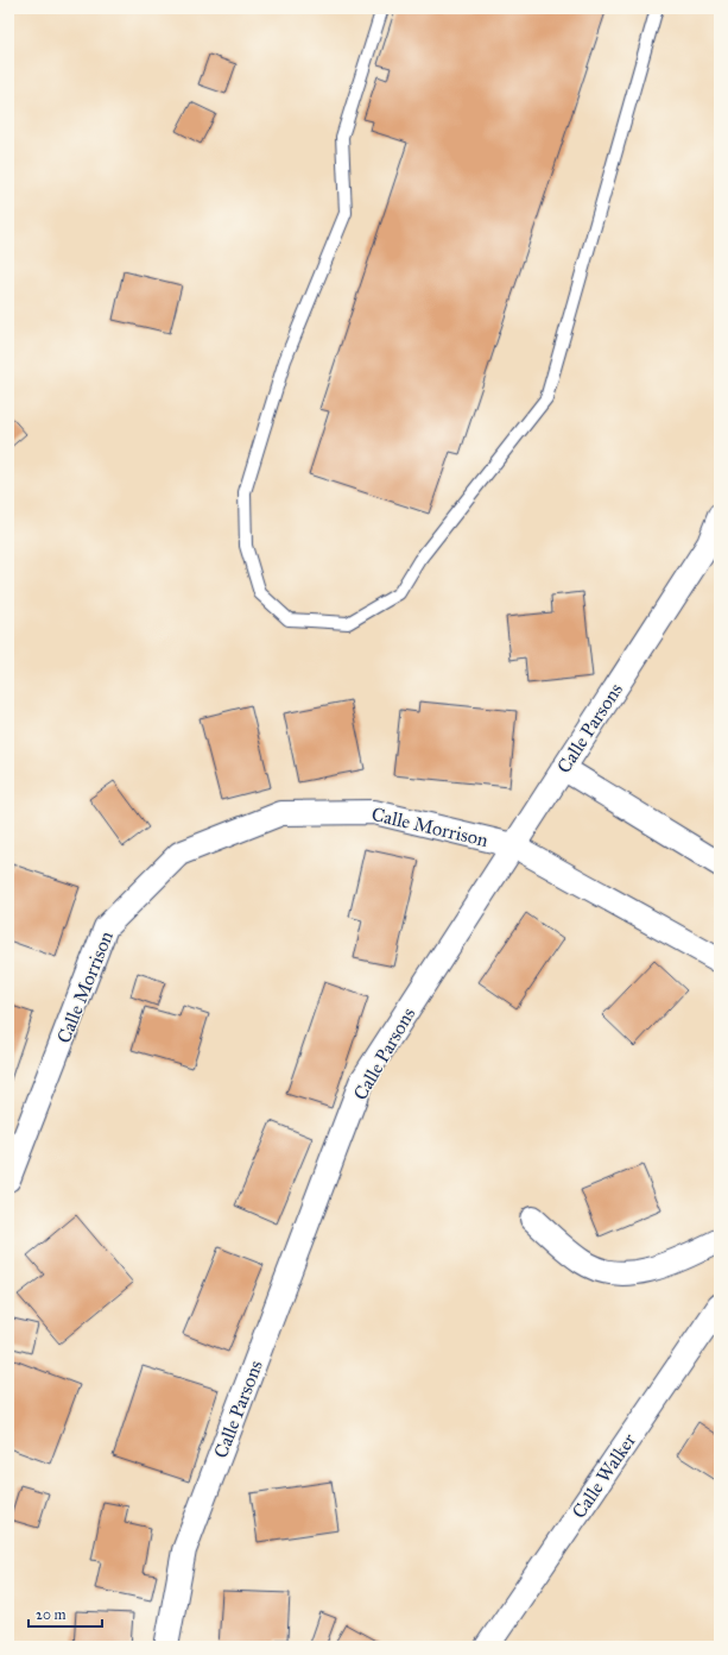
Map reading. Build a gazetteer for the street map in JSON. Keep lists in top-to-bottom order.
{
  "streets": {
    "street": ["Calle Parsons", "Calle Morrison", "Calle Walker"]
  },
  "crossings": [
    ["Calle Parsons", "Calle Morrison"]
  ],
  "scale_bar": "20 m"
}
